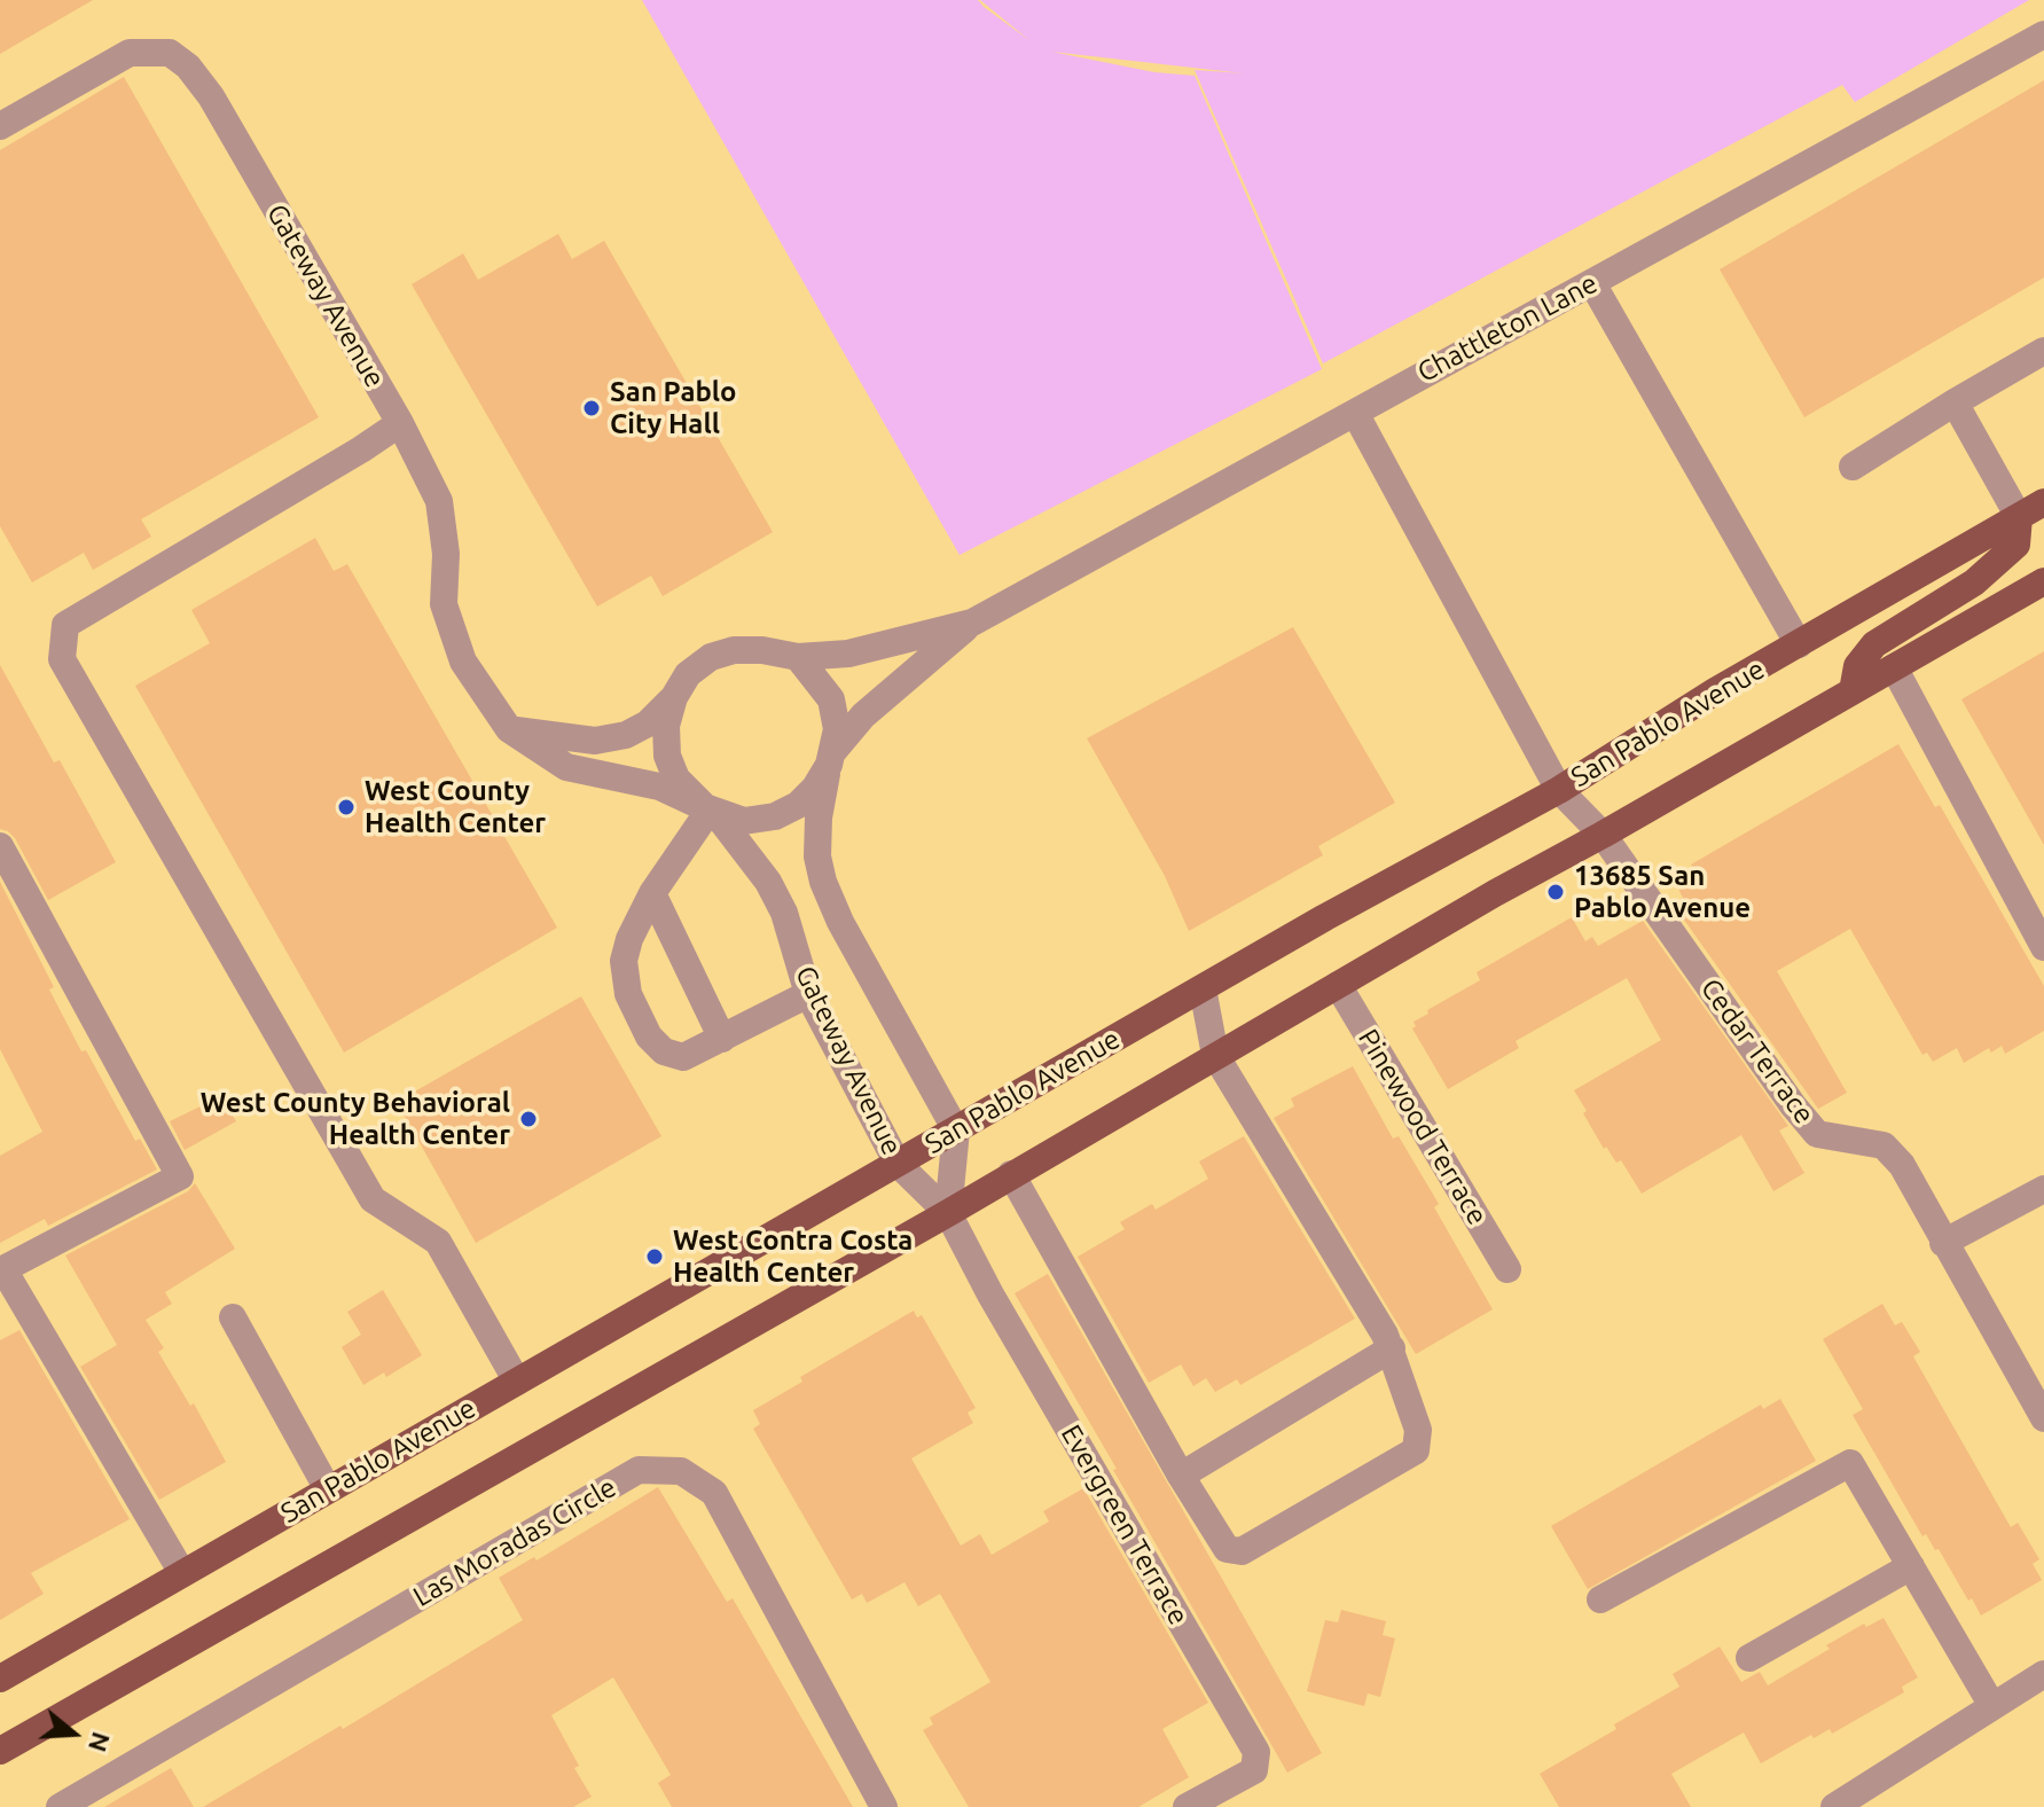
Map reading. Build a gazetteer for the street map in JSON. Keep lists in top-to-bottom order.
{
  "streets": {
    "main road": ["San Pablo Avenue"],
    "street": [
      "Gateway Avenue",
      "Chattleton Lane",
      "Cedar Terrace",
      "Pinewood Terrace",
      "Evergreen Terrace",
      "Las Moradas Circle"
    ]
  },
  "crossings": [
    ["Gateway Avenue", "Chattleton Lane"],
    ["Gateway Avenue", "San Pablo Avenue"],
    ["Gateway Avenue", "Evergreen Terrace"],
    ["Chattleton Lane", "Cedar Terrace"],
    ["San Pablo Avenue", "Cedar Terrace"]
  ],
  "places": [
    "San Pablo City Hall",
    "West County Health Center",
    "13685 San Pablo Avenue",
    "West County Behavioral Health Center",
    "West Contra Costa Health Center"
  ],
  "north": "right"
}
